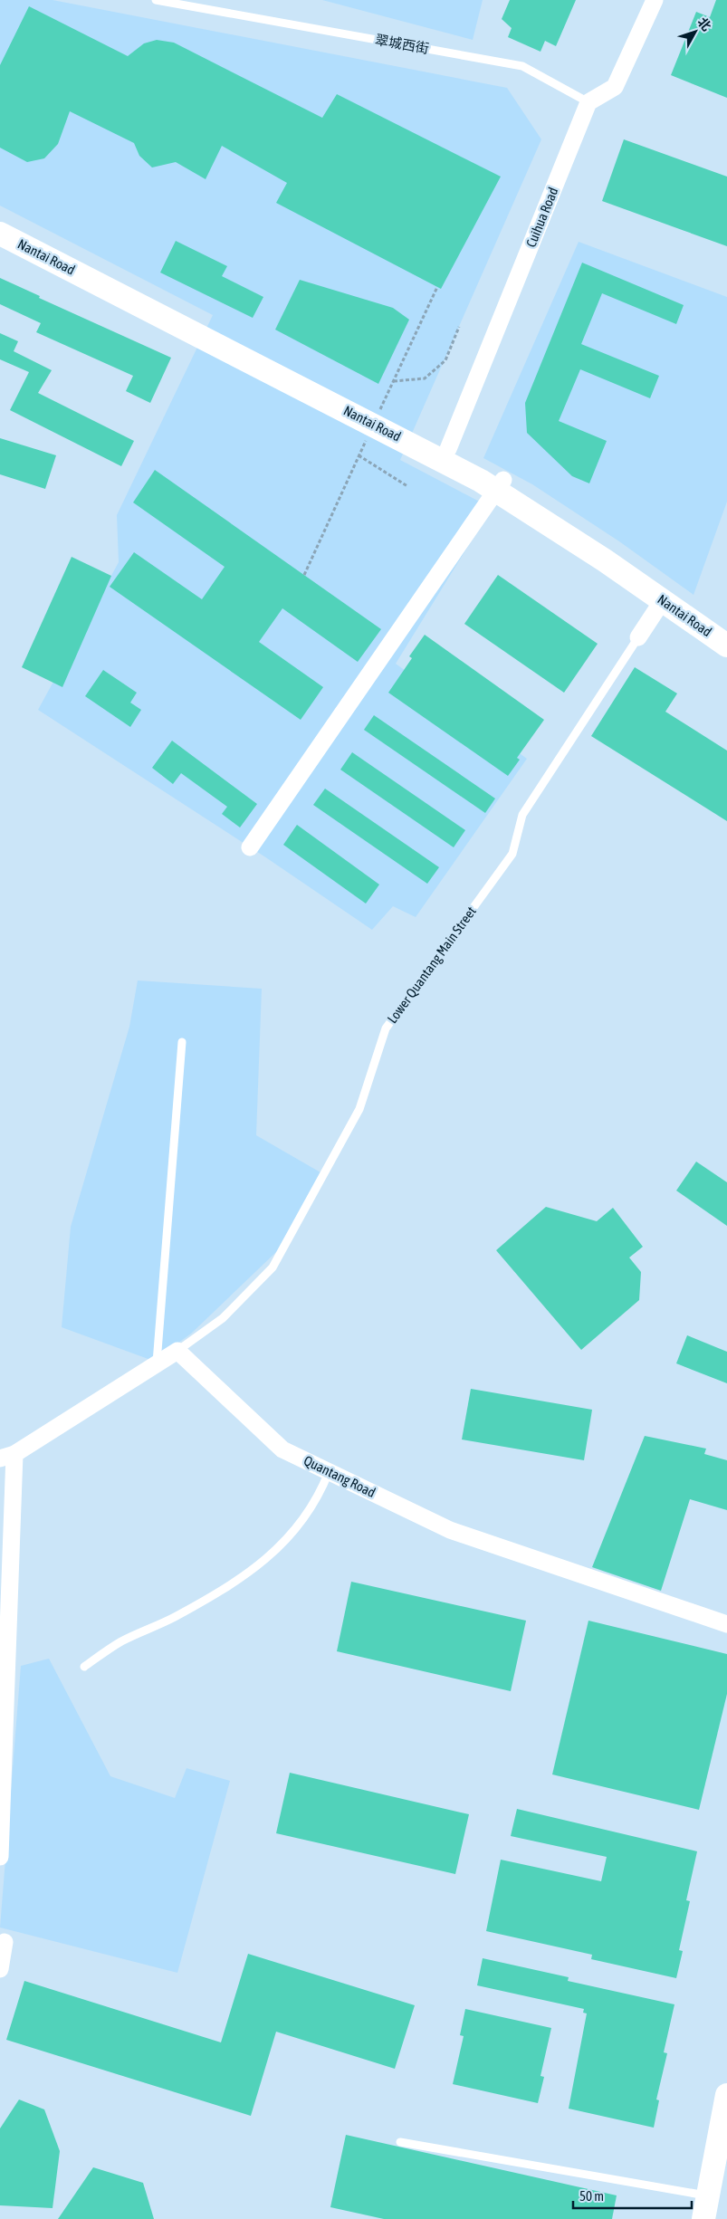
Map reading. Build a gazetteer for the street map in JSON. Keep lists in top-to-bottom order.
{
  "streets": {
    "main road": ["Nantai Road"],
    "street": ["Cuihua Road", "Quantang Road"],
    "lane": ["翠城西街", "Lower Quantang Main Street"]
  },
  "crossings": [
    ["翠城西街", "Cuihua Road"],
    ["Cuihua Road", "Nantai Road"],
    ["Lower Quantang Main Street", "Quantang Road"]
  ],
  "scale_bar": "50 m",
  "north": "top right"
}
